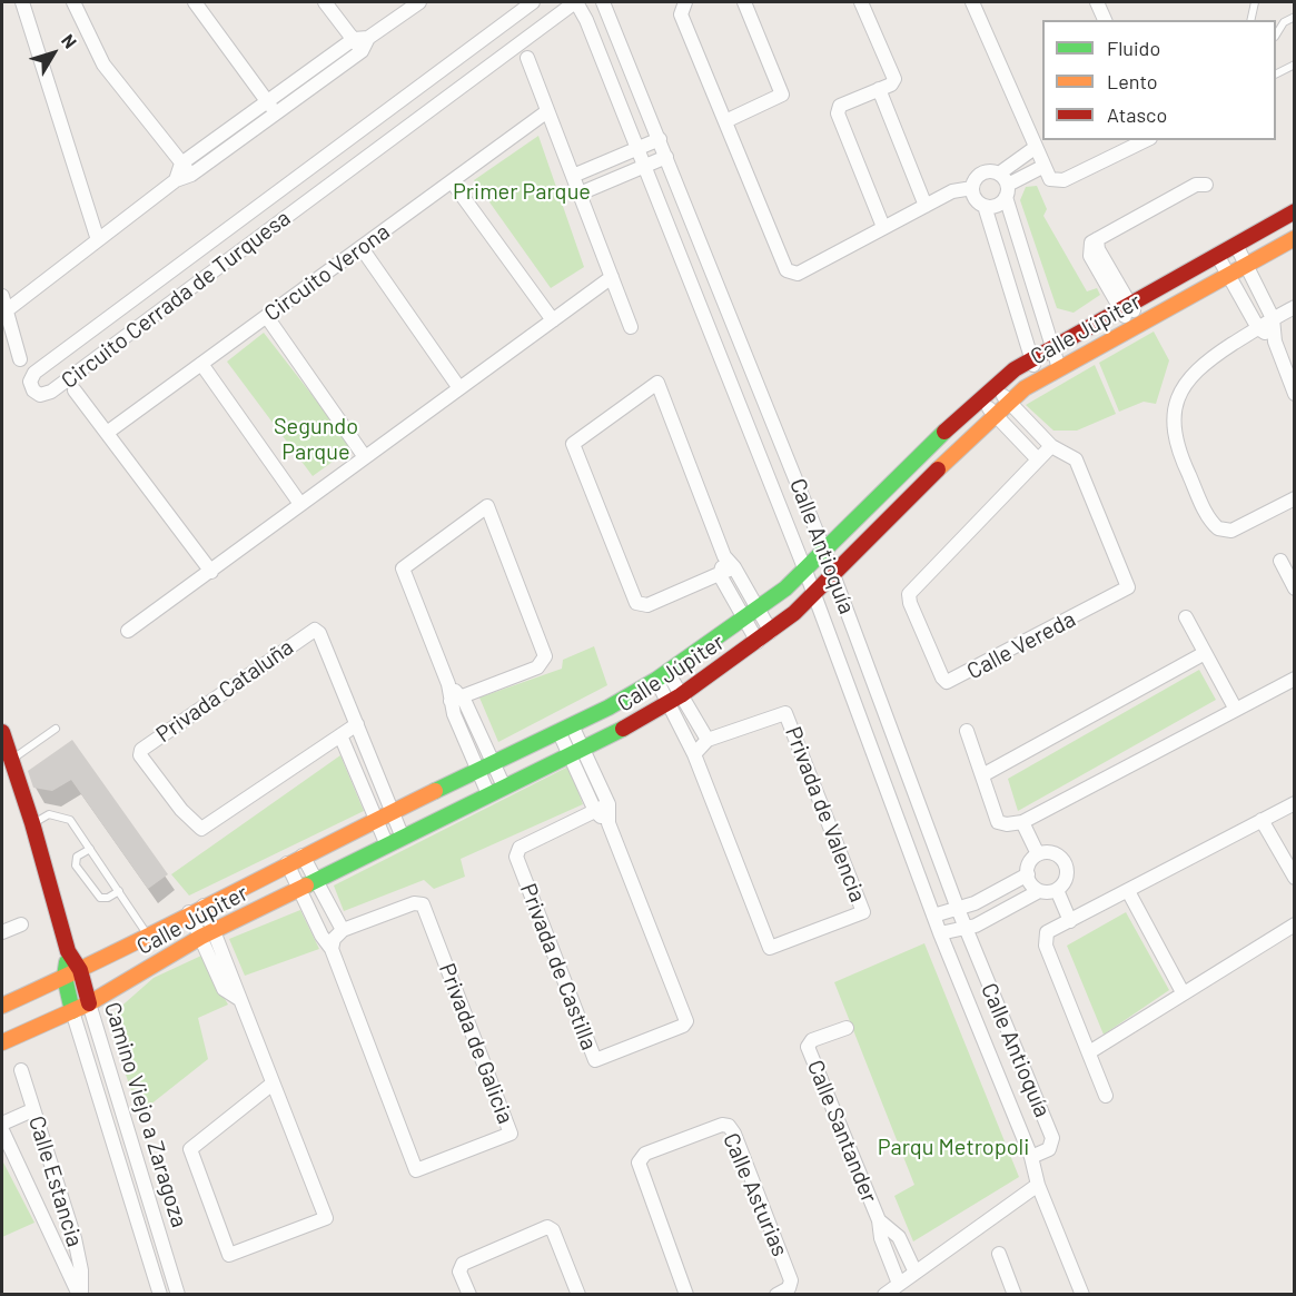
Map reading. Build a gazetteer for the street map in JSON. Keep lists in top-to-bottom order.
{
  "streets": {
    "main road": ["Calle Júpiter", "Camino Viejo a Zaragoza"],
    "street": [
      "Circuito Verona",
      "Circuito Cerrada de Turquesa",
      "Calle Antioquía",
      "Calle Vereda",
      "Privada Cataluña",
      "Privada de Valencia",
      "Privada de Castilla",
      "Privada de Galicia",
      "Calle Santander",
      "Calle Estancia",
      "Calle Asturias"
    ]
  },
  "crossings": [
    ["Circuito Cerrada de Turquesa", "Calle Antioquía"],
    ["Calle Júpiter", "Calle Antioquía"],
    ["Calle Júpiter", "Calle Vereda"],
    ["Calle Júpiter", "Privada Cataluña"],
    ["Calle Júpiter", "Privada de Castilla"],
    ["Calle Júpiter", "Privada de Galicia"],
    ["Calle Júpiter", "Camino Viejo a Zaragoza"]
  ],
  "parks": ["Primer Parque", "Segundo Parque", "Parqu Metropoli"],
  "legend": ["Fluido", "Lento", "Atasco"],
  "north": "top right"
}
